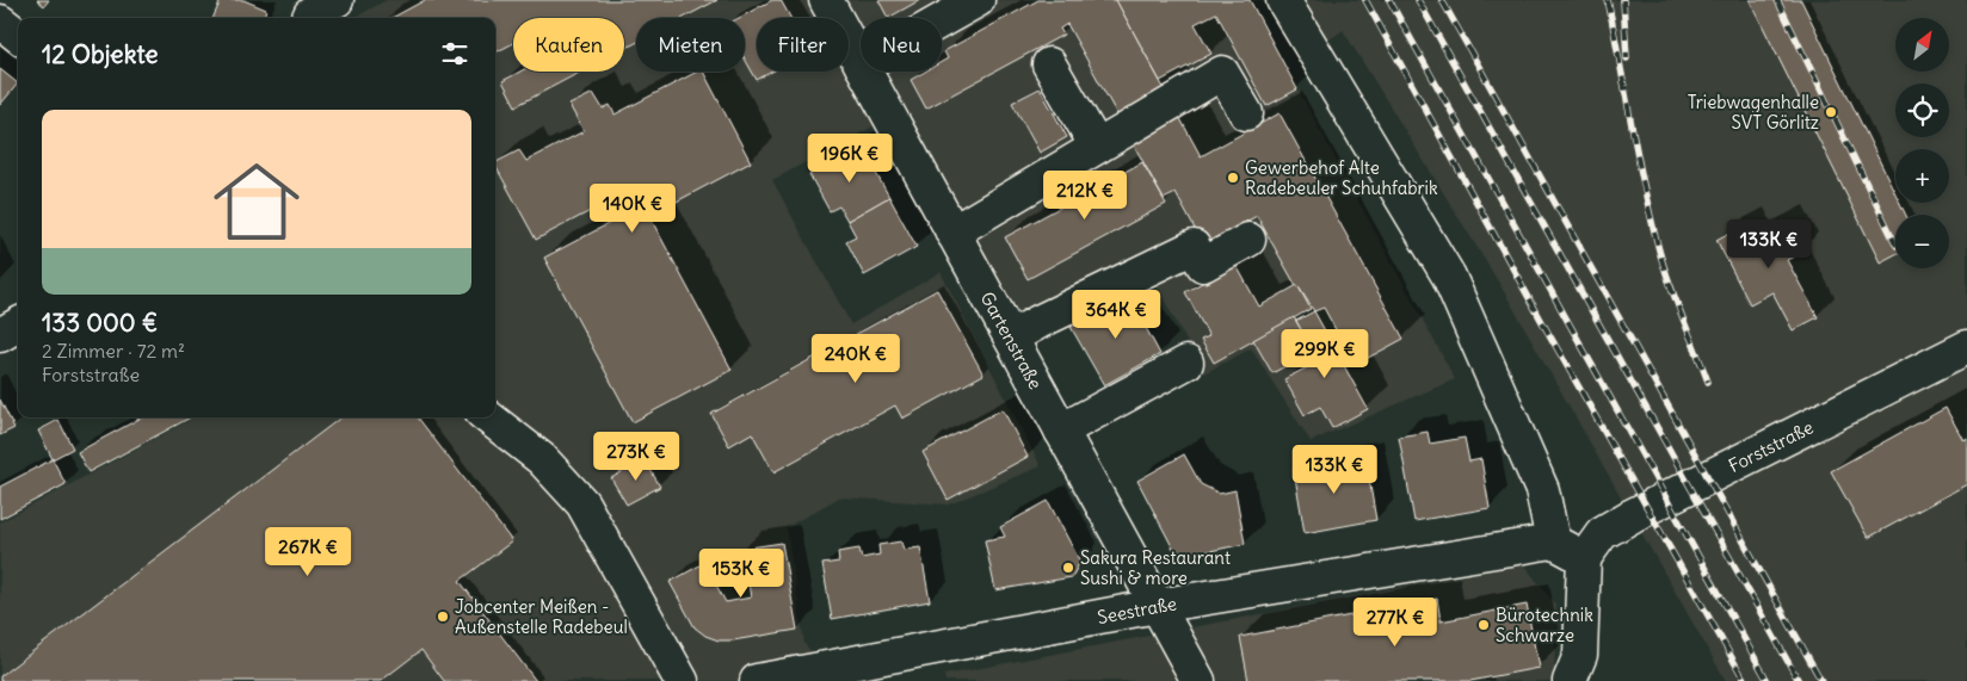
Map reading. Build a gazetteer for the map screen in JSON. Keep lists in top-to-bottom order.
{
  "streets": {
    "street": ["Gartenstraße", "Forststraße", "Seestraße"]
  },
  "crossings": [
    ["Gartenstraße", "Seestraße"]
  ],
  "places": [
    "Triebwagenhalle SVT Görlitz",
    "Gewerbehof Alte Radebeuler Schuhfabrik",
    "Sakura Restaurant Sushi & more",
    "Jobcenter Meißen - Außenstelle Radebeul",
    "Bürotechnik Schwarze"
  ],
  "north": "top right",
  "page": {
    "map_buttons": ["+", "−"],
    "chip": [
      "Kaufen",
      "Mieten",
      "Filter",
      "Neu"
    ],
    "heading": "12 Objekte",
    "list": [
      {
        "name": "133 000 €",
        "note": "2 Zimmer · 72 m² · Forststraße"
      }
    ],
    "price": [
      "196K €",
      "212K €",
      "140K €",
      "133K €",
      "364K €",
      "299K €",
      "240K €",
      "273K €",
      "133K €",
      "267K €",
      "153K €",
      "277K €"
    ]
  }
}
